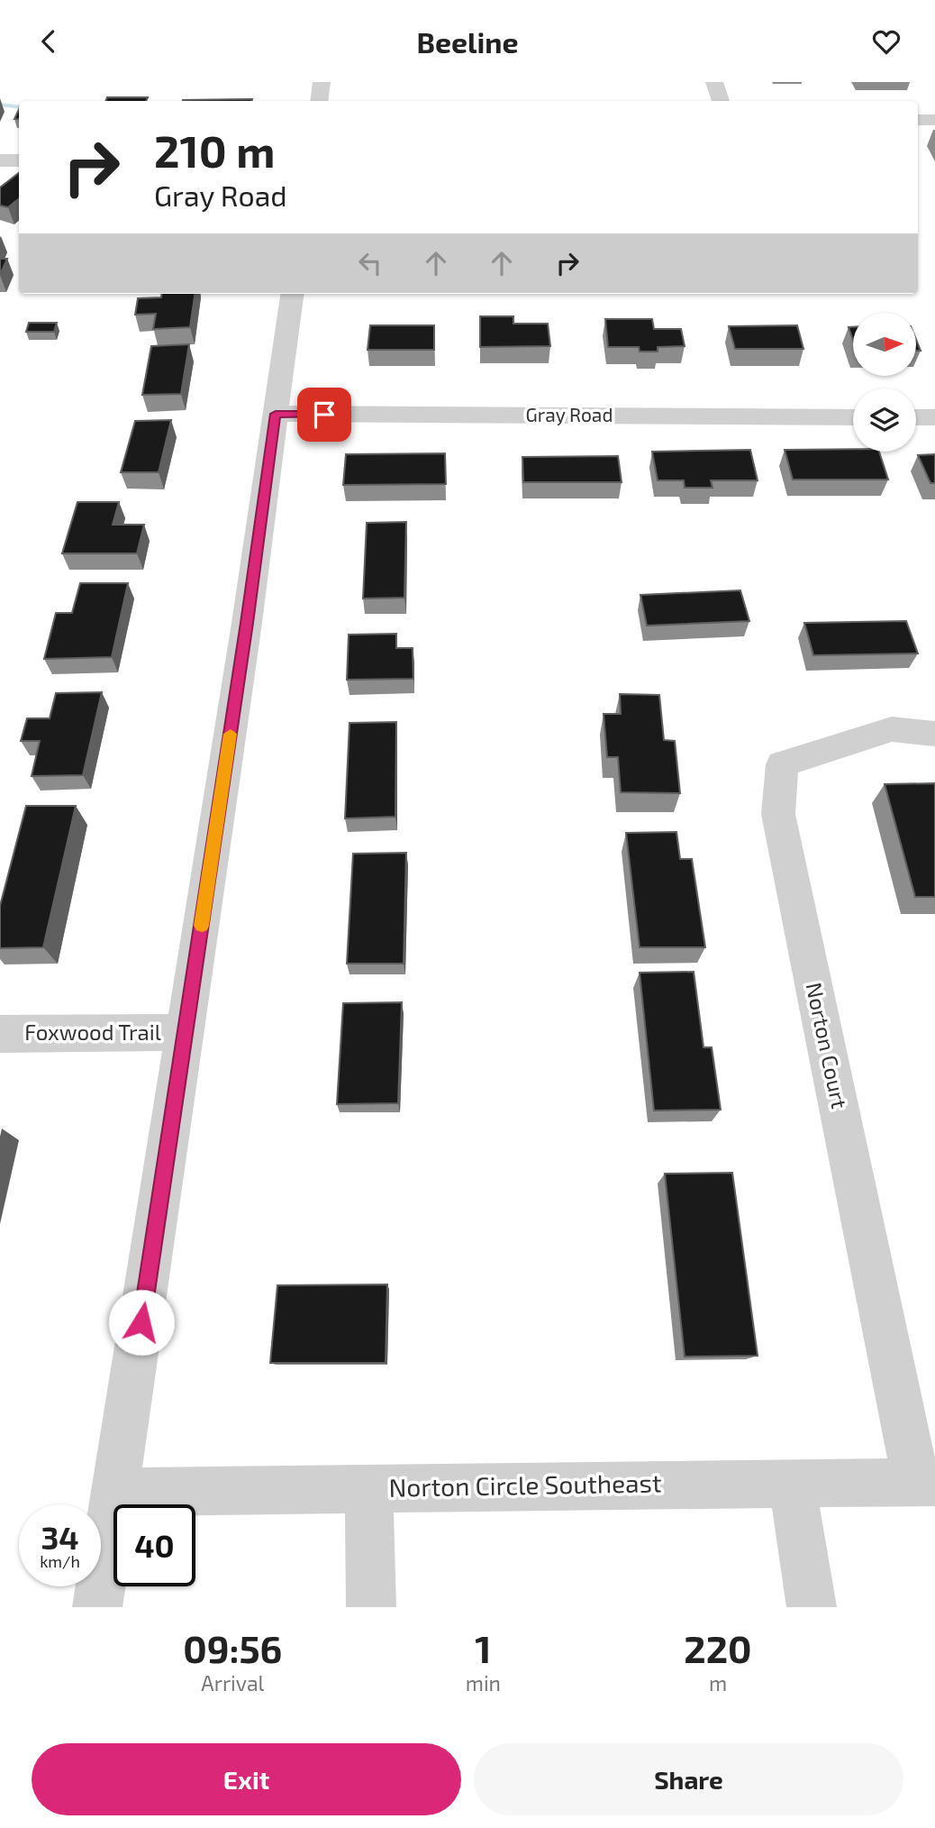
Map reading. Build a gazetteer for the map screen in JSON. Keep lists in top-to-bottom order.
{
  "streets": {
    "street": [
      "Gray Road",
      "Foxwood Trail",
      "Norton Court",
      "Norton Circle Southeast"
    ]
  },
  "crossings": [
    ["Norton Court", "Norton Circle Southeast"]
  ],
  "north": "right",
  "page": {
    "header": "Beeline",
    "turn": ["210 m", "Gray Road"],
    "speed": "34 km/h",
    "limit": "40",
    "eta": [
      "09:56",
      "Arrival",
      "1",
      "min",
      "220",
      "m"
    ],
    "buttons": ["Exit", "Share"]
  }
}
